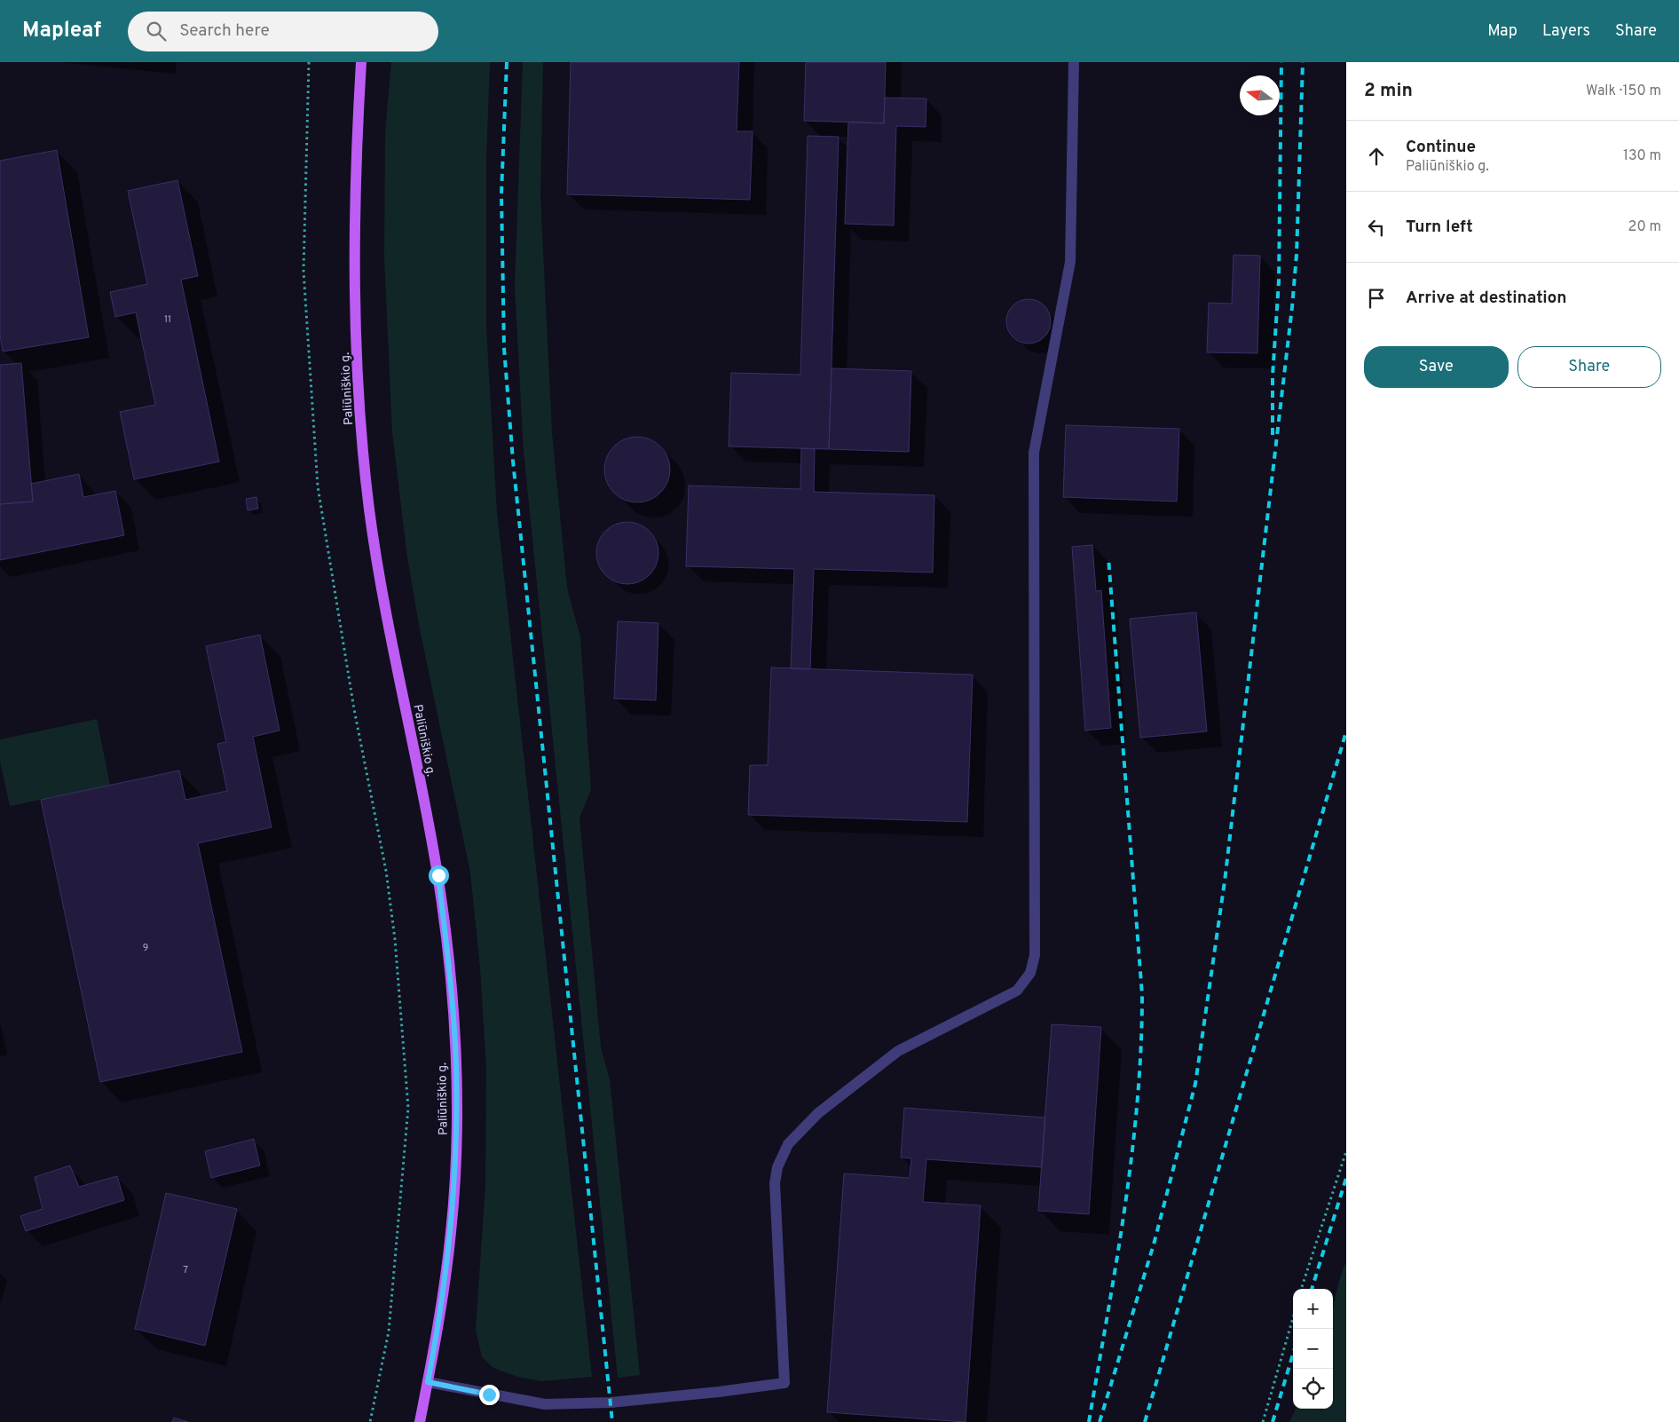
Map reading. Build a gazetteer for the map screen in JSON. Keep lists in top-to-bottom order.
{
  "streets": {
    "main road": ["Paliūniškio g."]
  },
  "house_numbers": ["11", "9", "7"],
  "north": "left",
  "page": {
    "header": "Mapleaf",
    "search": "Search here",
    "nav": ["Map", "Layers", "Share"],
    "heading": ["2 min", "Walk · 150 m"],
    "list": [
      ["Continue", "Paliūniškio g.", "130 m"],
      ["Turn left", "20 m"],
      "Arrive at destination"
    ],
    "buttons": ["Save", "Share"],
    "map_buttons": ["+", "−"]
  }
}
